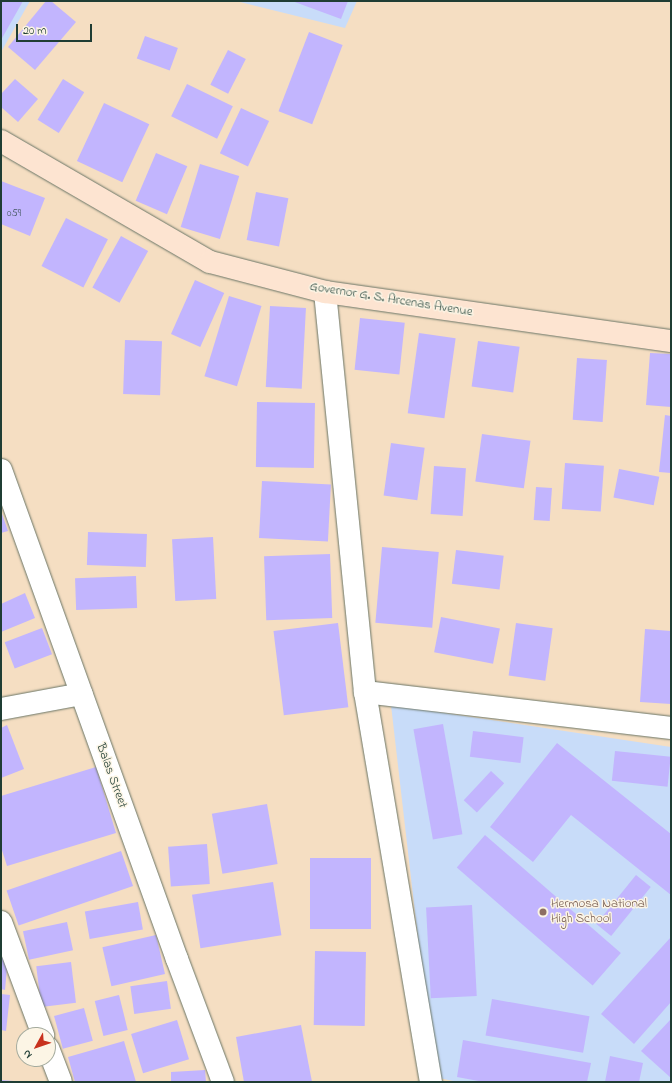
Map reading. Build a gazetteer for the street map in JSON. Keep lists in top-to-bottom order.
{
  "streets": {
    "main road": ["Governor G. S. Arcenas Avenue"],
    "street": ["Balas Street"]
  },
  "places": ["Hermosa National High School"],
  "house_numbers": ["059"],
  "scale_bar": "20 m",
  "north": "bottom left"
}
